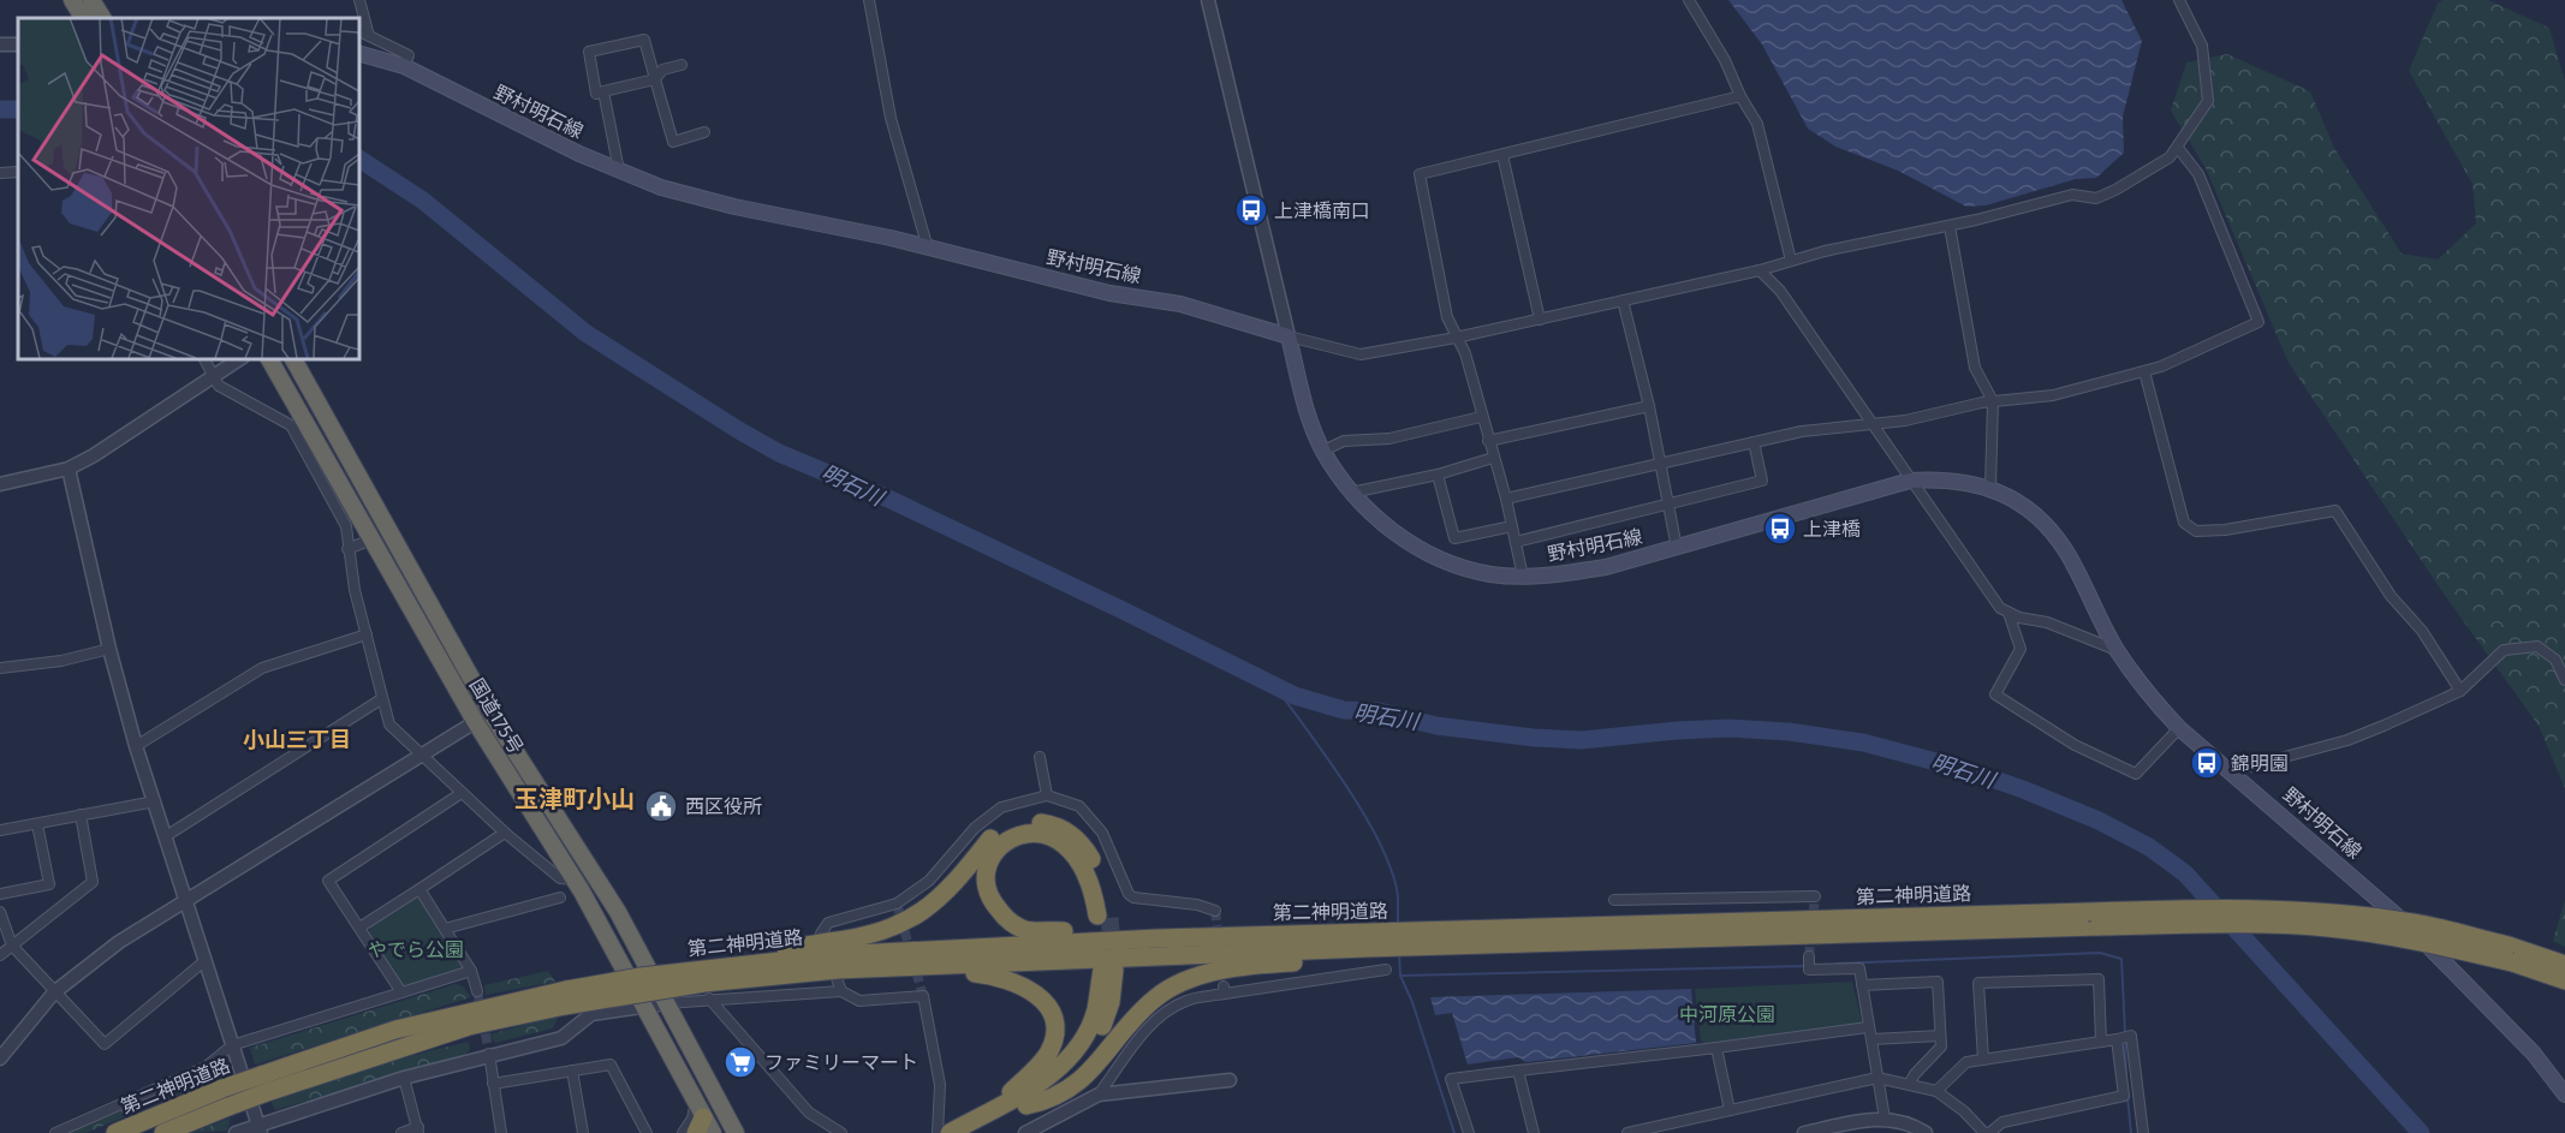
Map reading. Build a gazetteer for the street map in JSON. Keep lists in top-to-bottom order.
{
  "streets": {
    "highway": ["国道175号", "第二神明道路"],
    "main road": ["野村明石線"]
  },
  "districts": ["小山三丁目", "玉津町小山"],
  "water": ["明石川"],
  "parks": ["やでら公園", "中河原公園"],
  "places": {
    "bus stop": ["上津橋南口", "上津橋", "錦明園"],
    "public building": ["西区役所"],
    "supermarket": ["ファミリーマート"]
  }
}
